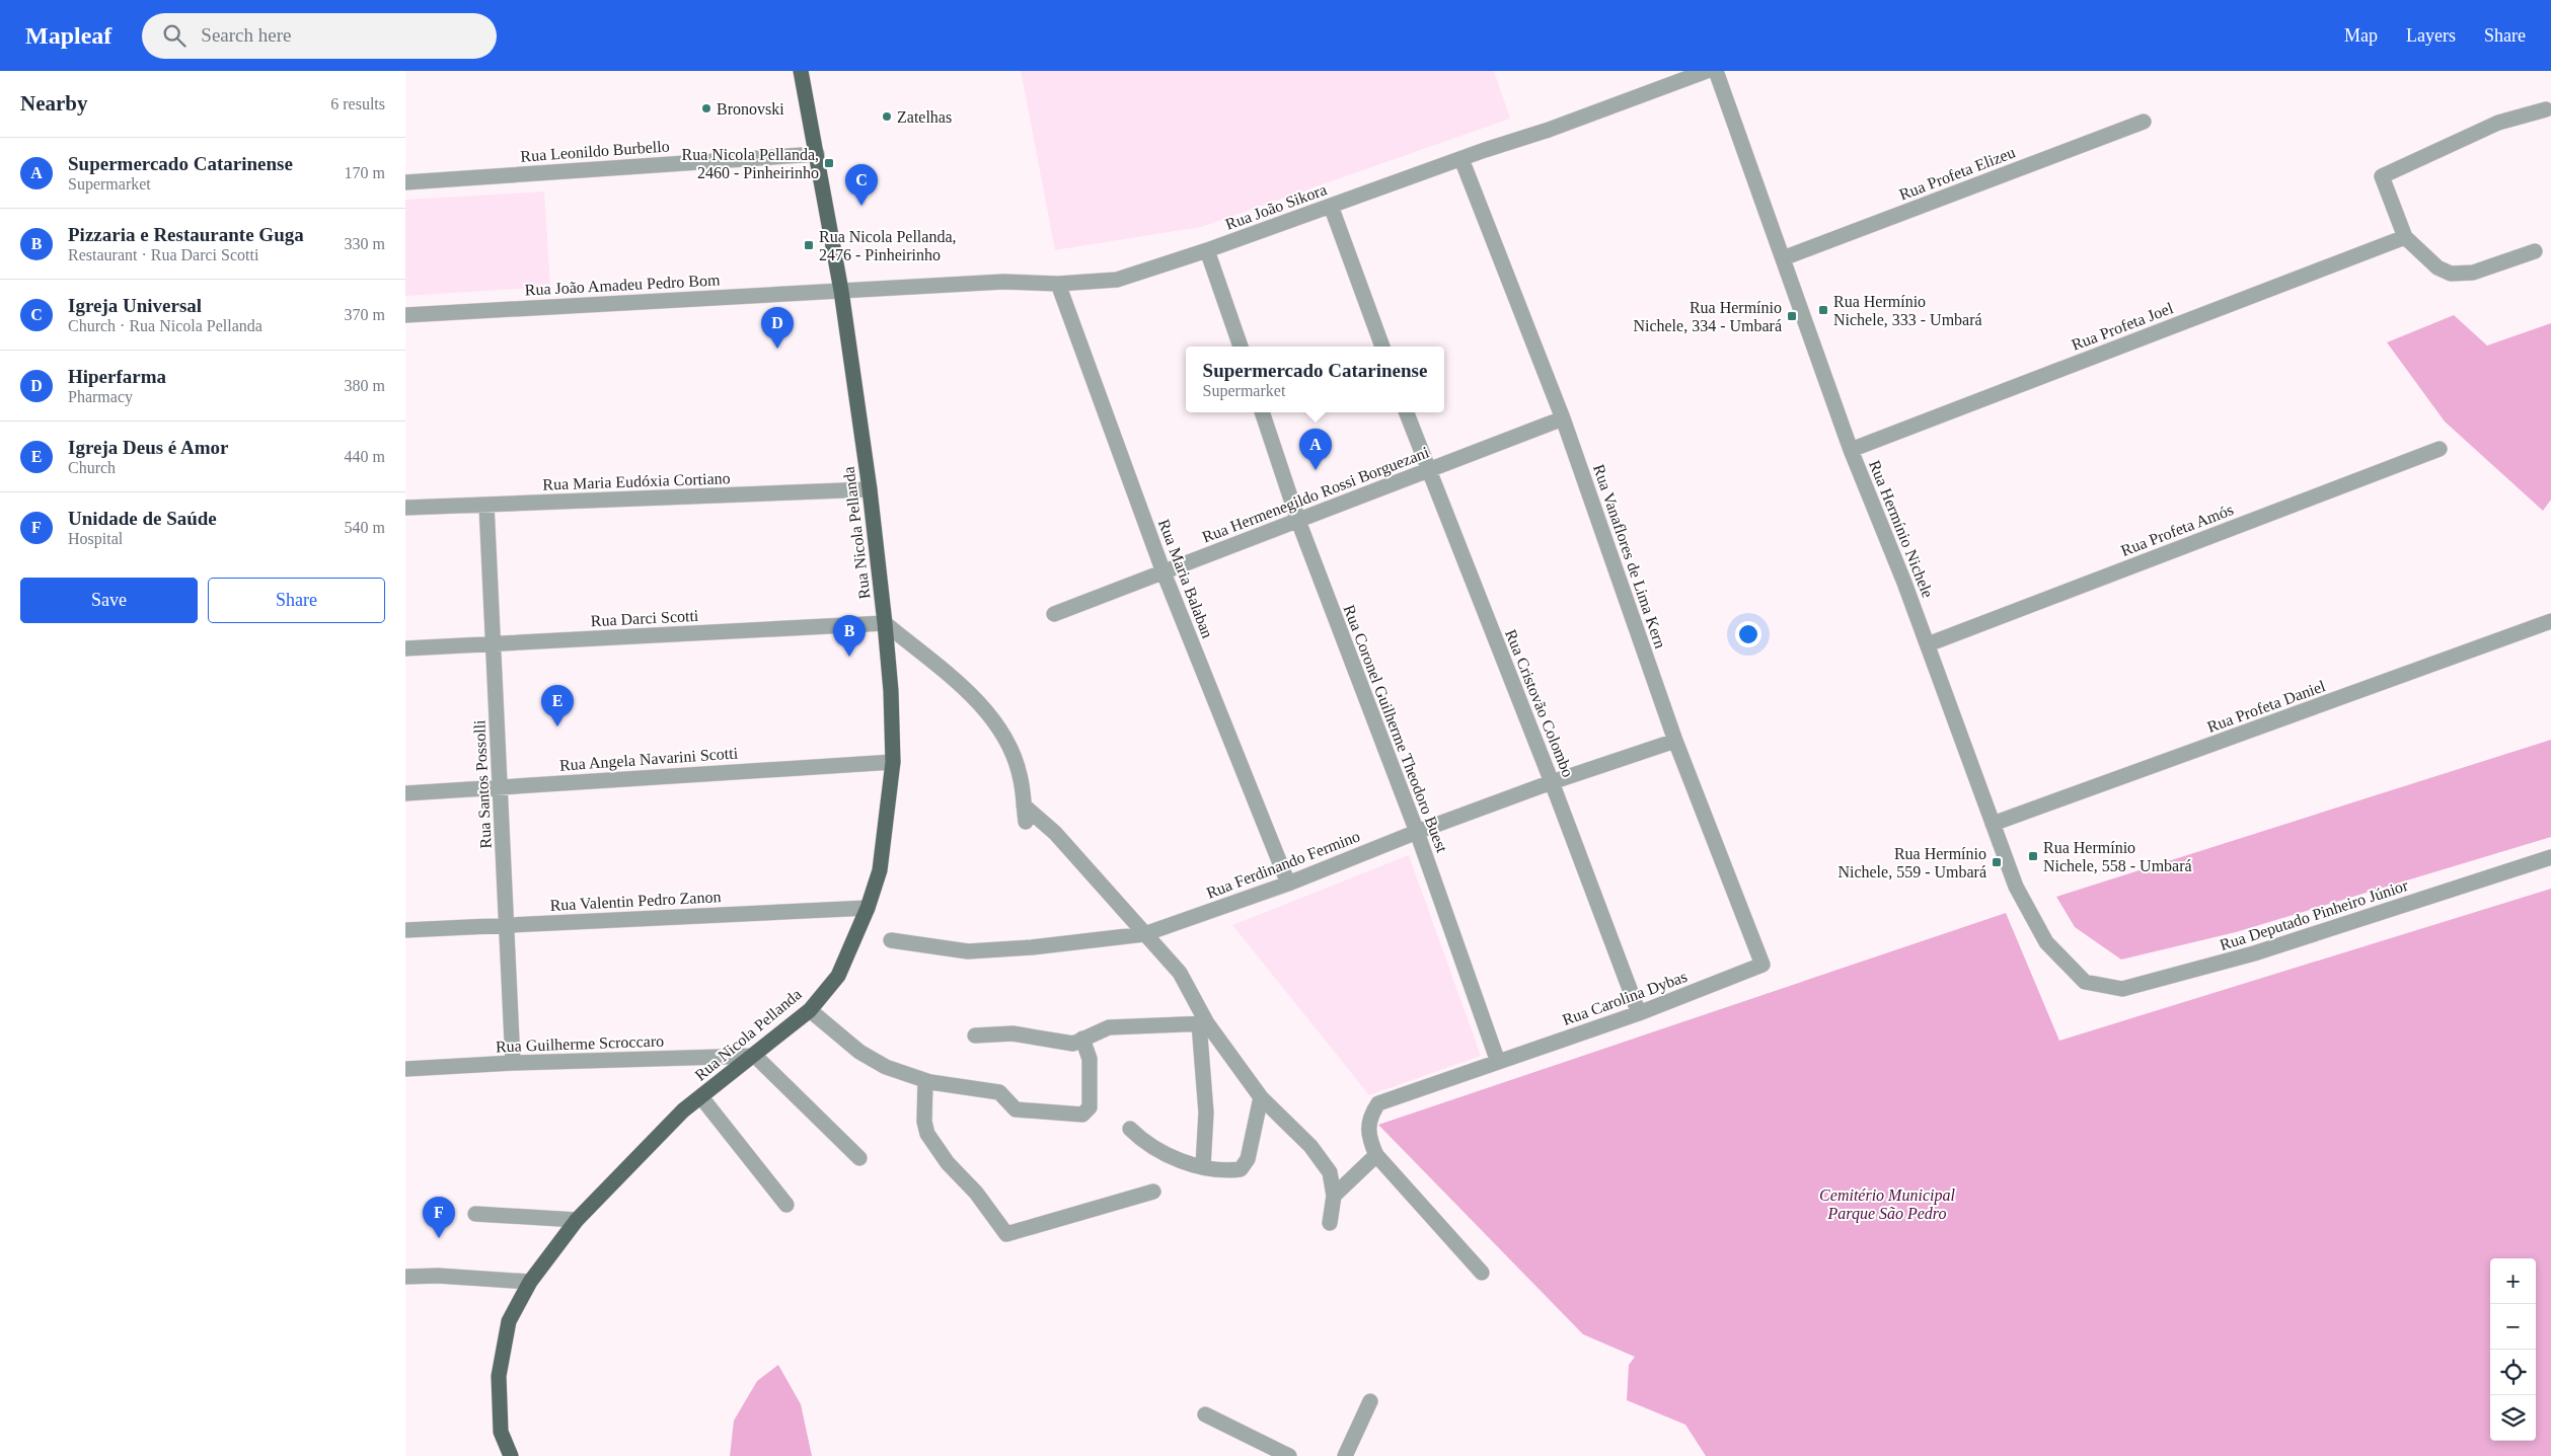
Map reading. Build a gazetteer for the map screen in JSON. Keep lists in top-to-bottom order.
{
  "streets": {
    "main road": ["Rua Nicola Pellanda"],
    "street": [
      "Rua Leonildo Burbello",
      "Rua Profeta Elizeu",
      "Rua João Sikora",
      "Rua João Amadeu Pedro Bom",
      "Rua Profeta Joel",
      "Rua Maria Eudóxia Cortiano",
      "Rua Hermenegildo Rossi Borguezani",
      "Rua Hermínio Nichele",
      "Rua Profeta Amós",
      "Rua Vanaflores de Lima Kern",
      "Rua Maria Balaban",
      "Rua Darci Scotti",
      "Rua Cristovão Colombo",
      "Rua Profeta Daniel",
      "Rua Coronel Guilherme Theodoro Buest",
      "Rua Angela Navarini Scotti",
      "Rua Santos Possolli",
      "Rua Ferdinando Fermino",
      "Rua Valentin Pedro Zanon",
      "Rua Deputado Pinheiro Júnior",
      "Rua Carolina Dybas",
      "Rua Guilherme Scroccaro"
    ]
  },
  "crossings": [
    ["Rua Leonildo Burbello", "Rua Nicola Pellanda"],
    ["Rua Profeta Elizeu", "Rua Hermínio Nichele"],
    ["Rua João Sikora", "Rua João Amadeu Pedro Bom"],
    ["Rua João Sikora", "Rua Nicola Pellanda"],
    ["Rua João Sikora", "Rua Vanaflores de Lima Kern"],
    ["Rua João Sikora", "Rua Maria Balaban"],
    ["Rua João Amadeu Pedro Bom", "Rua Nicola Pellanda"],
    ["Rua Profeta Joel", "Rua Hermínio Nichele"],
    ["Rua Maria Eudóxia Cortiano", "Rua Nicola Pellanda"],
    ["Rua Maria Eudóxia Cortiano", "Rua Santos Possolli"],
    ["Rua Hermenegildo Rossi Borguezani", "Rua Vanaflores de Lima Kern"],
    ["Rua Hermenegildo Rossi Borguezani", "Rua Maria Balaban"],
    ["Rua Hermenegildo Rossi Borguezani", "Rua Cristovão Colombo"],
    ["Rua Hermenegildo Rossi Borguezani", "Rua Coronel Guilherme Theodoro Buest"],
    ["Rua Hermínio Nichele", "Rua Profeta Amós"],
    ["Rua Hermínio Nichele", "Rua Profeta Daniel"],
    ["Rua Hermínio Nichele", "Rua Deputado Pinheiro Júnior"],
    ["Rua Nicola Pellanda", "Rua Darci Scotti"],
    ["Rua Nicola Pellanda", "Rua Angela Navarini Scotti"],
    ["Rua Nicola Pellanda", "Rua Valentin Pedro Zanon"],
    ["Rua Nicola Pellanda", "Rua Guilherme Scroccaro"],
    ["Rua Vanaflores de Lima Kern", "Rua Ferdinando Fermino"],
    ["Rua Vanaflores de Lima Kern", "Rua Carolina Dybas"],
    ["Rua Maria Balaban", "Rua Ferdinando Fermino"],
    ["Rua Darci Scotti", "Rua Santos Possolli"],
    ["Rua Cristovão Colombo", "Rua Ferdinando Fermino"],
    ["Rua Cristovão Colombo", "Rua Carolina Dybas"],
    ["Rua Coronel Guilherme Theodoro Buest", "Rua Ferdinando Fermino"],
    ["Rua Coronel Guilherme Theodoro Buest", "Rua Carolina Dybas"],
    ["Rua Angela Navarini Scotti", "Rua Santos Possolli"],
    ["Rua Santos Possolli", "Rua Valentin Pedro Zanon"],
    ["Rua Santos Possolli", "Rua Guilherme Scroccaro"]
  ],
  "parks": ["Cemitério Municipal Parque São Pedro"],
  "places": {
    "other": ["Bronovski", "Zatelhas"],
    "transit": [
      "Rua Nicola Pellanda, 2460 - Pinheirinho",
      "Rua Nicola Pellanda, 2476 - Pinheirinho",
      "Rua Hermínio Nichele, 333 - Umbará",
      "Rua Hermínio Nichele, 334 - Umbará",
      "Rua Hermínio Nichele, 558 - Umbará",
      "Rua Hermínio Nichele, 559 - Umbará"
    ]
  },
  "page": {
    "header": "Mapleaf",
    "search": "Search here",
    "nav": ["Map", "Layers", "Share"],
    "heading": ["Nearby", "6 results"],
    "list": [
      {
        "mark": "A",
        "name": "Supermercado Catarinense",
        "note": "Supermarket",
        "value": "170 m"
      },
      {
        "mark": "B",
        "name": "Pizzaria e Restaurante Guga",
        "note": "Restaurant · Rua Darci Scotti",
        "value": "330 m"
      },
      {
        "mark": "C",
        "name": "Igreja Universal",
        "note": "Church · Rua Nicola Pellanda",
        "value": "370 m"
      },
      {
        "mark": "D",
        "name": "Hiperfarma",
        "note": "Pharmacy",
        "value": "380 m"
      },
      {
        "mark": "E",
        "name": "Igreja Deus é Amor",
        "note": "Church",
        "value": "440 m"
      },
      {
        "mark": "F",
        "name": "Unidade de Saúde",
        "note": "Hospital",
        "value": "540 m"
      }
    ],
    "pins": [
      "C",
      "D",
      "A",
      "B",
      "E",
      "F"
    ],
    "popup": ["Supermercado Catarinense", "Supermarket"],
    "buttons": ["Save", "Share"],
    "map_buttons": ["+", "−"]
  }
}
